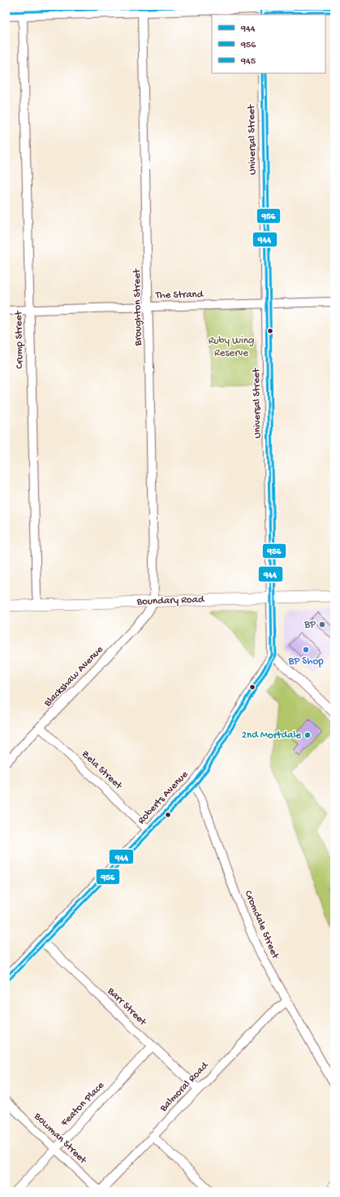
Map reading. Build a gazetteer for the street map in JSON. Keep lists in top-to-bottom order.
{
  "streets": {
    "main road": ["Boundary Road"],
    "street": [
      "Universal Street",
      "The Strand",
      "Broughton Street",
      "Crump Street",
      "Blackshaw Avenue",
      "Zela Street",
      "Roberts Avenue",
      "Cromdale Street",
      "Barr Street",
      "Balmoral Road",
      "Featon Place",
      "Bowman Street"
    ]
  },
  "crossings": [
    ["Universal Street", "The Strand"],
    ["Universal Street", "Boundary Road"],
    ["The Strand", "Broughton Street"],
    ["The Strand", "Crump Street"],
    ["Broughton Street", "Boundary Road"],
    ["Broughton Street", "Blackshaw Avenue"],
    ["Crump Street", "Boundary Road"],
    ["Boundary Road", "Blackshaw Avenue"],
    ["Blackshaw Avenue", "Zela Street"],
    ["Zela Street", "Roberts Avenue"],
    ["Roberts Avenue", "Cromdale Street"],
    ["Roberts Avenue", "Barr Street"],
    ["Cromdale Street", "Balmoral Road"],
    ["Barr Street", "Balmoral Road"],
    ["Barr Street", "Featon Place"],
    ["Balmoral Road", "Bowman Street"],
    ["Featon Place", "Bowman Street"]
  ],
  "parks": ["Ruby Wing Reserve"],
  "places": ["BP", "BP Shop", "2nd Mortdale"],
  "lines": ["transit line 945", "transit line 944", "transit line 956"],
  "legend": ["944", "956", "945"]
}
